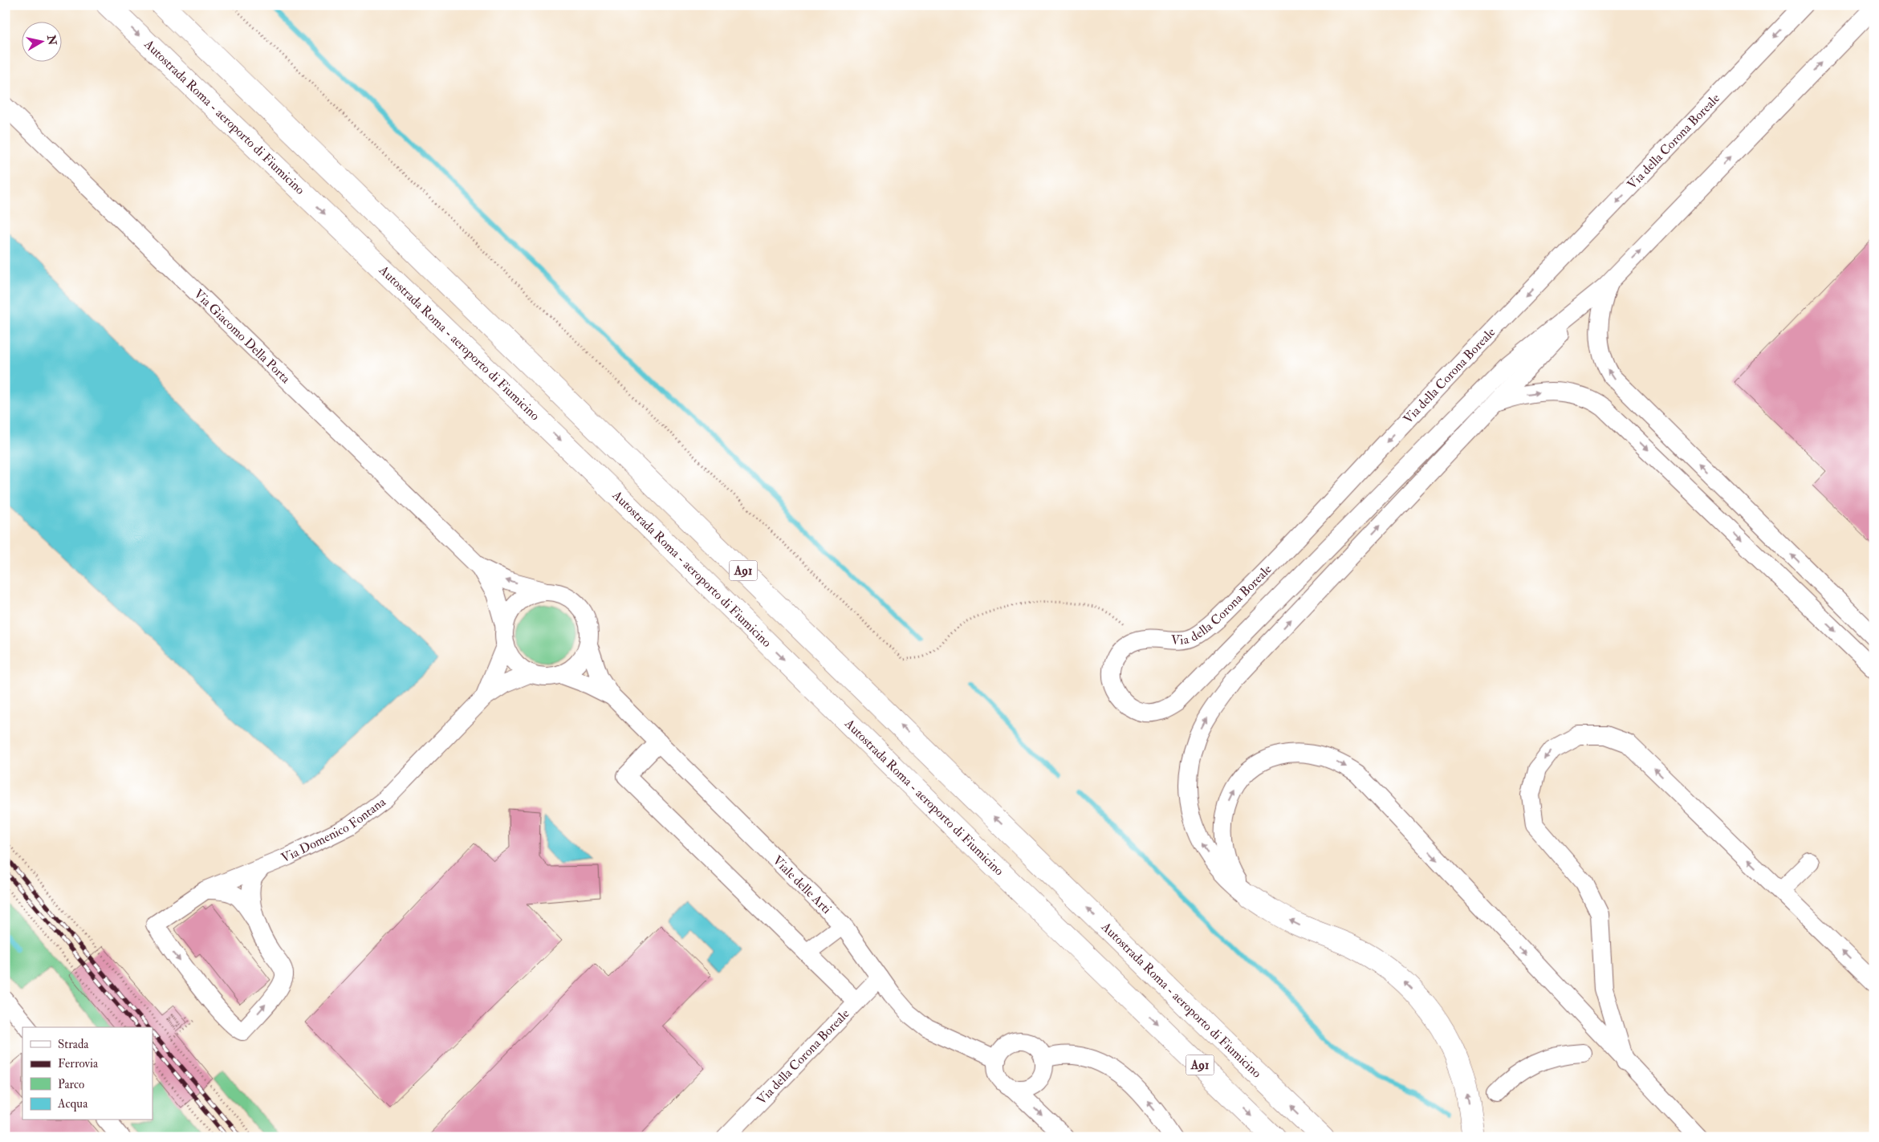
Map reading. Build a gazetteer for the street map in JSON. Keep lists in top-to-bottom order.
{
  "streets": {
    "highway": ["Autostrada Roma - aeroporto di Fiumicino", "A91"],
    "street": [
      "Via della Corona Boreale",
      "Via Giacomo Della Porta",
      "Via Domenico Fontana",
      "Viale delle Arti"
    ]
  },
  "crossings": [
    ["Via della Corona Boreale", "Viale delle Arti"],
    ["Via Giacomo Della Porta", "Via Domenico Fontana"],
    ["Via Giacomo Della Porta", "Viale delle Arti"],
    ["Via Domenico Fontana", "Viale delle Arti"]
  ],
  "legend": [
    "Strada",
    "Ferrovia",
    "Parco",
    "Acqua"
  ],
  "north": "right"
}
